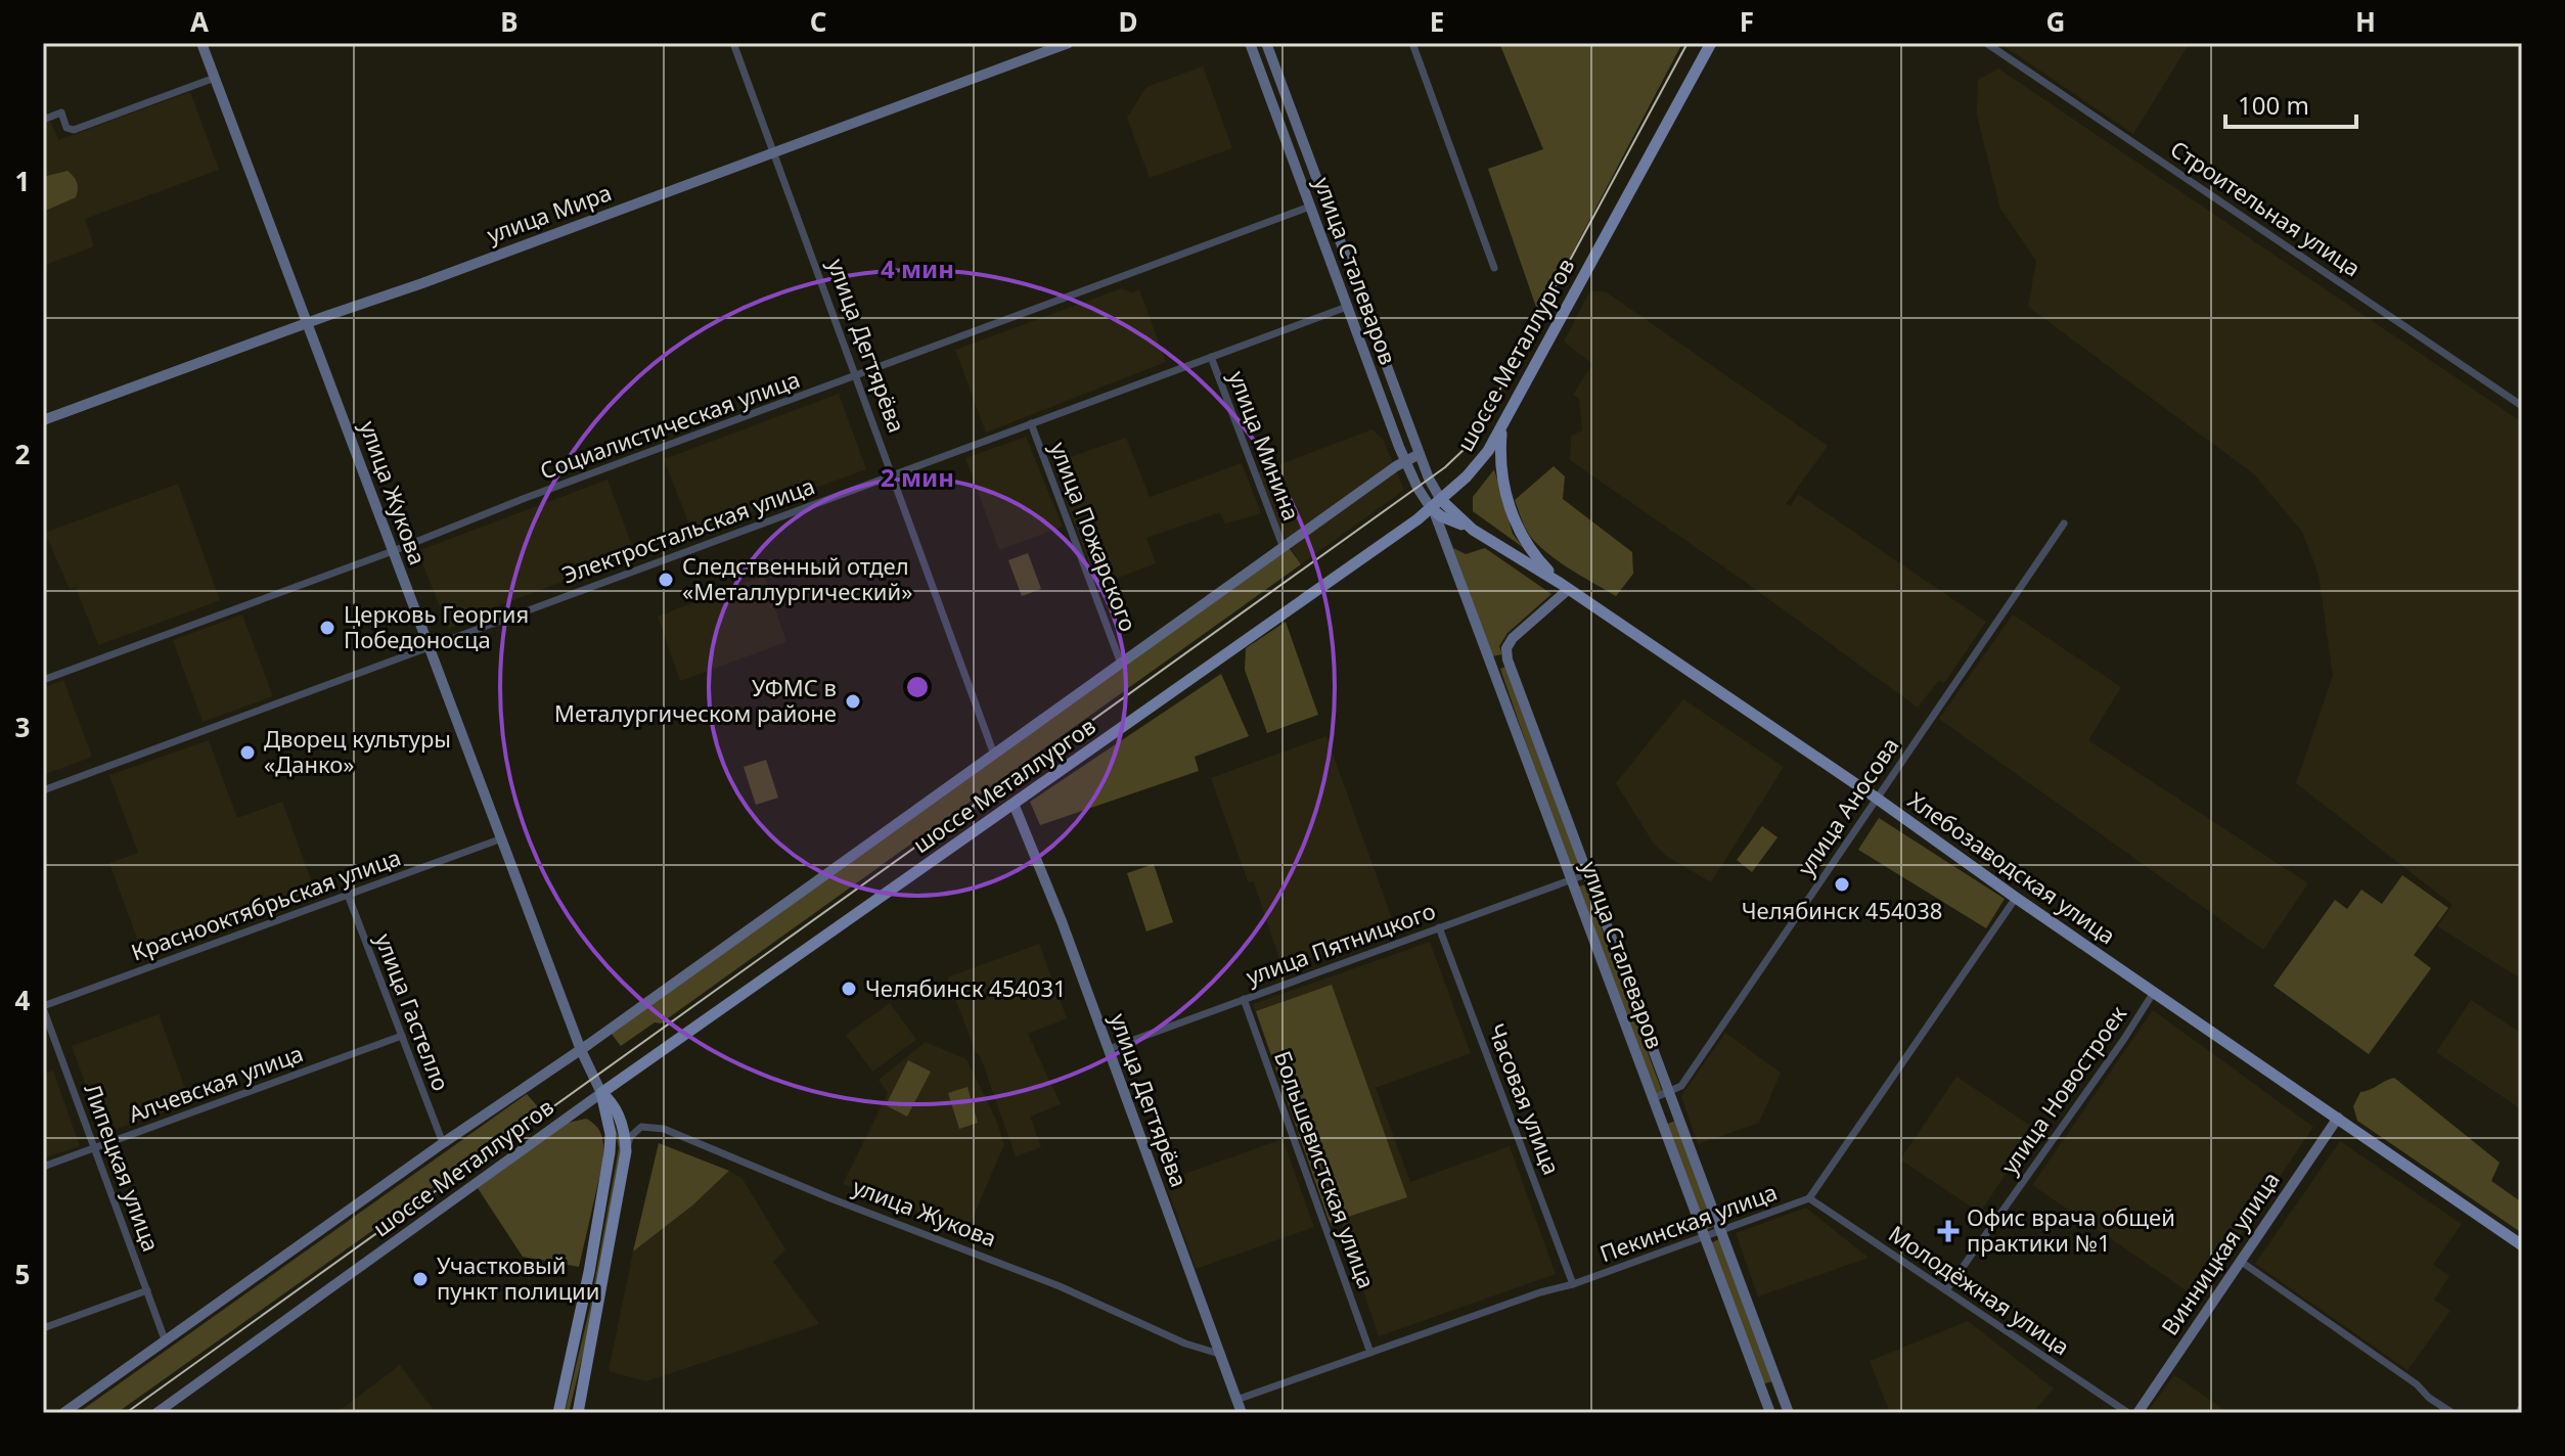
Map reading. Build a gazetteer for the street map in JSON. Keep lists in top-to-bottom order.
{
  "streets": {
    "main road": ["шоссе Металлургов", "Хлебозаводская улица"],
    "street": [
      "Строительная улица",
      "улица Мира",
      "улица Сталеваров",
      "улица Дегтярёва",
      "Социалистическая улица",
      "улица Минина",
      "улица Жукова",
      "Электростальская улица",
      "улица Пожарского",
      "улица Аносова",
      "Краснооктябрьская улица",
      "улица Пятницкого",
      "улица Гастелло",
      "Алчевская улица",
      "улица Новостроек",
      "Часовая улица",
      "Липецкая улица",
      "Большевистская улица",
      "Пекинская улица",
      "Винницкая улица",
      "Молодёжная улица"
    ]
  },
  "crossings": [
    ["улица Мира", "улица Дегтярёва"],
    ["улица Мира", "улица Жукова"],
    ["улица Сталеваров", "шоссе Металлургов"],
    ["улица Сталеваров", "Социалистическая улица"],
    ["улица Сталеваров", "Электростальская улица"],
    ["улица Сталеваров", "улица Аносова"],
    ["улица Сталеваров", "Хлебозаводская улица"],
    ["улица Сталеваров", "улица Пятницкого"],
    ["улица Сталеваров", "Пекинская улица"],
    ["улица Дегтярёва", "шоссе Металлургов"],
    ["улица Дегтярёва", "Социалистическая улица"],
    ["улица Дегтярёва", "улица Жукова"],
    ["улица Дегтярёва", "Электростальская улица"],
    ["улица Дегтярёва", "улица Пятницкого"],
    ["улица Дегтярёва", "Пекинская улица"],
    ["шоссе Металлургов", "улица Минина"],
    ["шоссе Металлургов", "улица Жукова"],
    ["шоссе Металлургов", "улица Пожарского"],
    ["шоссе Металлургов", "Хлебозаводская улица"],
    ["шоссе Металлургов", "улица Гастелло"],
    ["шоссе Металлургов", "Липецкая улица"],
    ["Социалистическая улица", "улица Жукова"],
    ["улица Минина", "Электростальская улица"],
    ["улица Жукова", "Электростальская улица"],
    ["улица Жукова", "Краснооктябрьская улица"],
    ["Электростальская улица", "улица Пожарского"],
    ["улица Аносова", "Хлебозаводская улица"],
    ["Хлебозаводская улица", "улица Новостроек"],
    ["Хлебозаводская улица", "Пекинская улица"],
    ["Хлебозаводская улица", "Винницкая улица"],
    ["Краснооктябрьская улица", "улица Гастелло"],
    ["Краснооктябрьская улица", "Липецкая улица"],
    ["улица Пятницкого", "Часовая улица"],
    ["улица Пятницкого", "Большевистская улица"],
    ["улица Гастелло", "Алчевская улица"],
    ["Алчевская улица", "Липецкая улица"],
    ["улица Новостроек", "Молодёжная улица"],
    ["Часовая улица", "Пекинская улица"],
    ["Большевистская улица", "Пекинская улица"],
    ["Пекинская улица", "Молодёжная улица"]
  ],
  "places": {
    "other": [
      "Следственный отдел «Металлургический»",
      "Церковь Георгия Победоносца",
      "УФМС в Металургическом районе",
      "Дворец культуры «Данко»",
      "Челябинск 454038",
      "Челябинск 454031",
      "Участковый пункт полиции"
    ],
    "health": ["Офис врача общей практики №1"]
  },
  "scale_bar": "100 m",
  "grid": {
    "columns": [
      "A",
      "B",
      "C",
      "D",
      "E",
      "F",
      "G",
      "H"
    ],
    "rows": [
      "1",
      "2",
      "3",
      "4",
      "5"
    ]
  },
  "rings": ["4 мин", "2 мин"]
}
